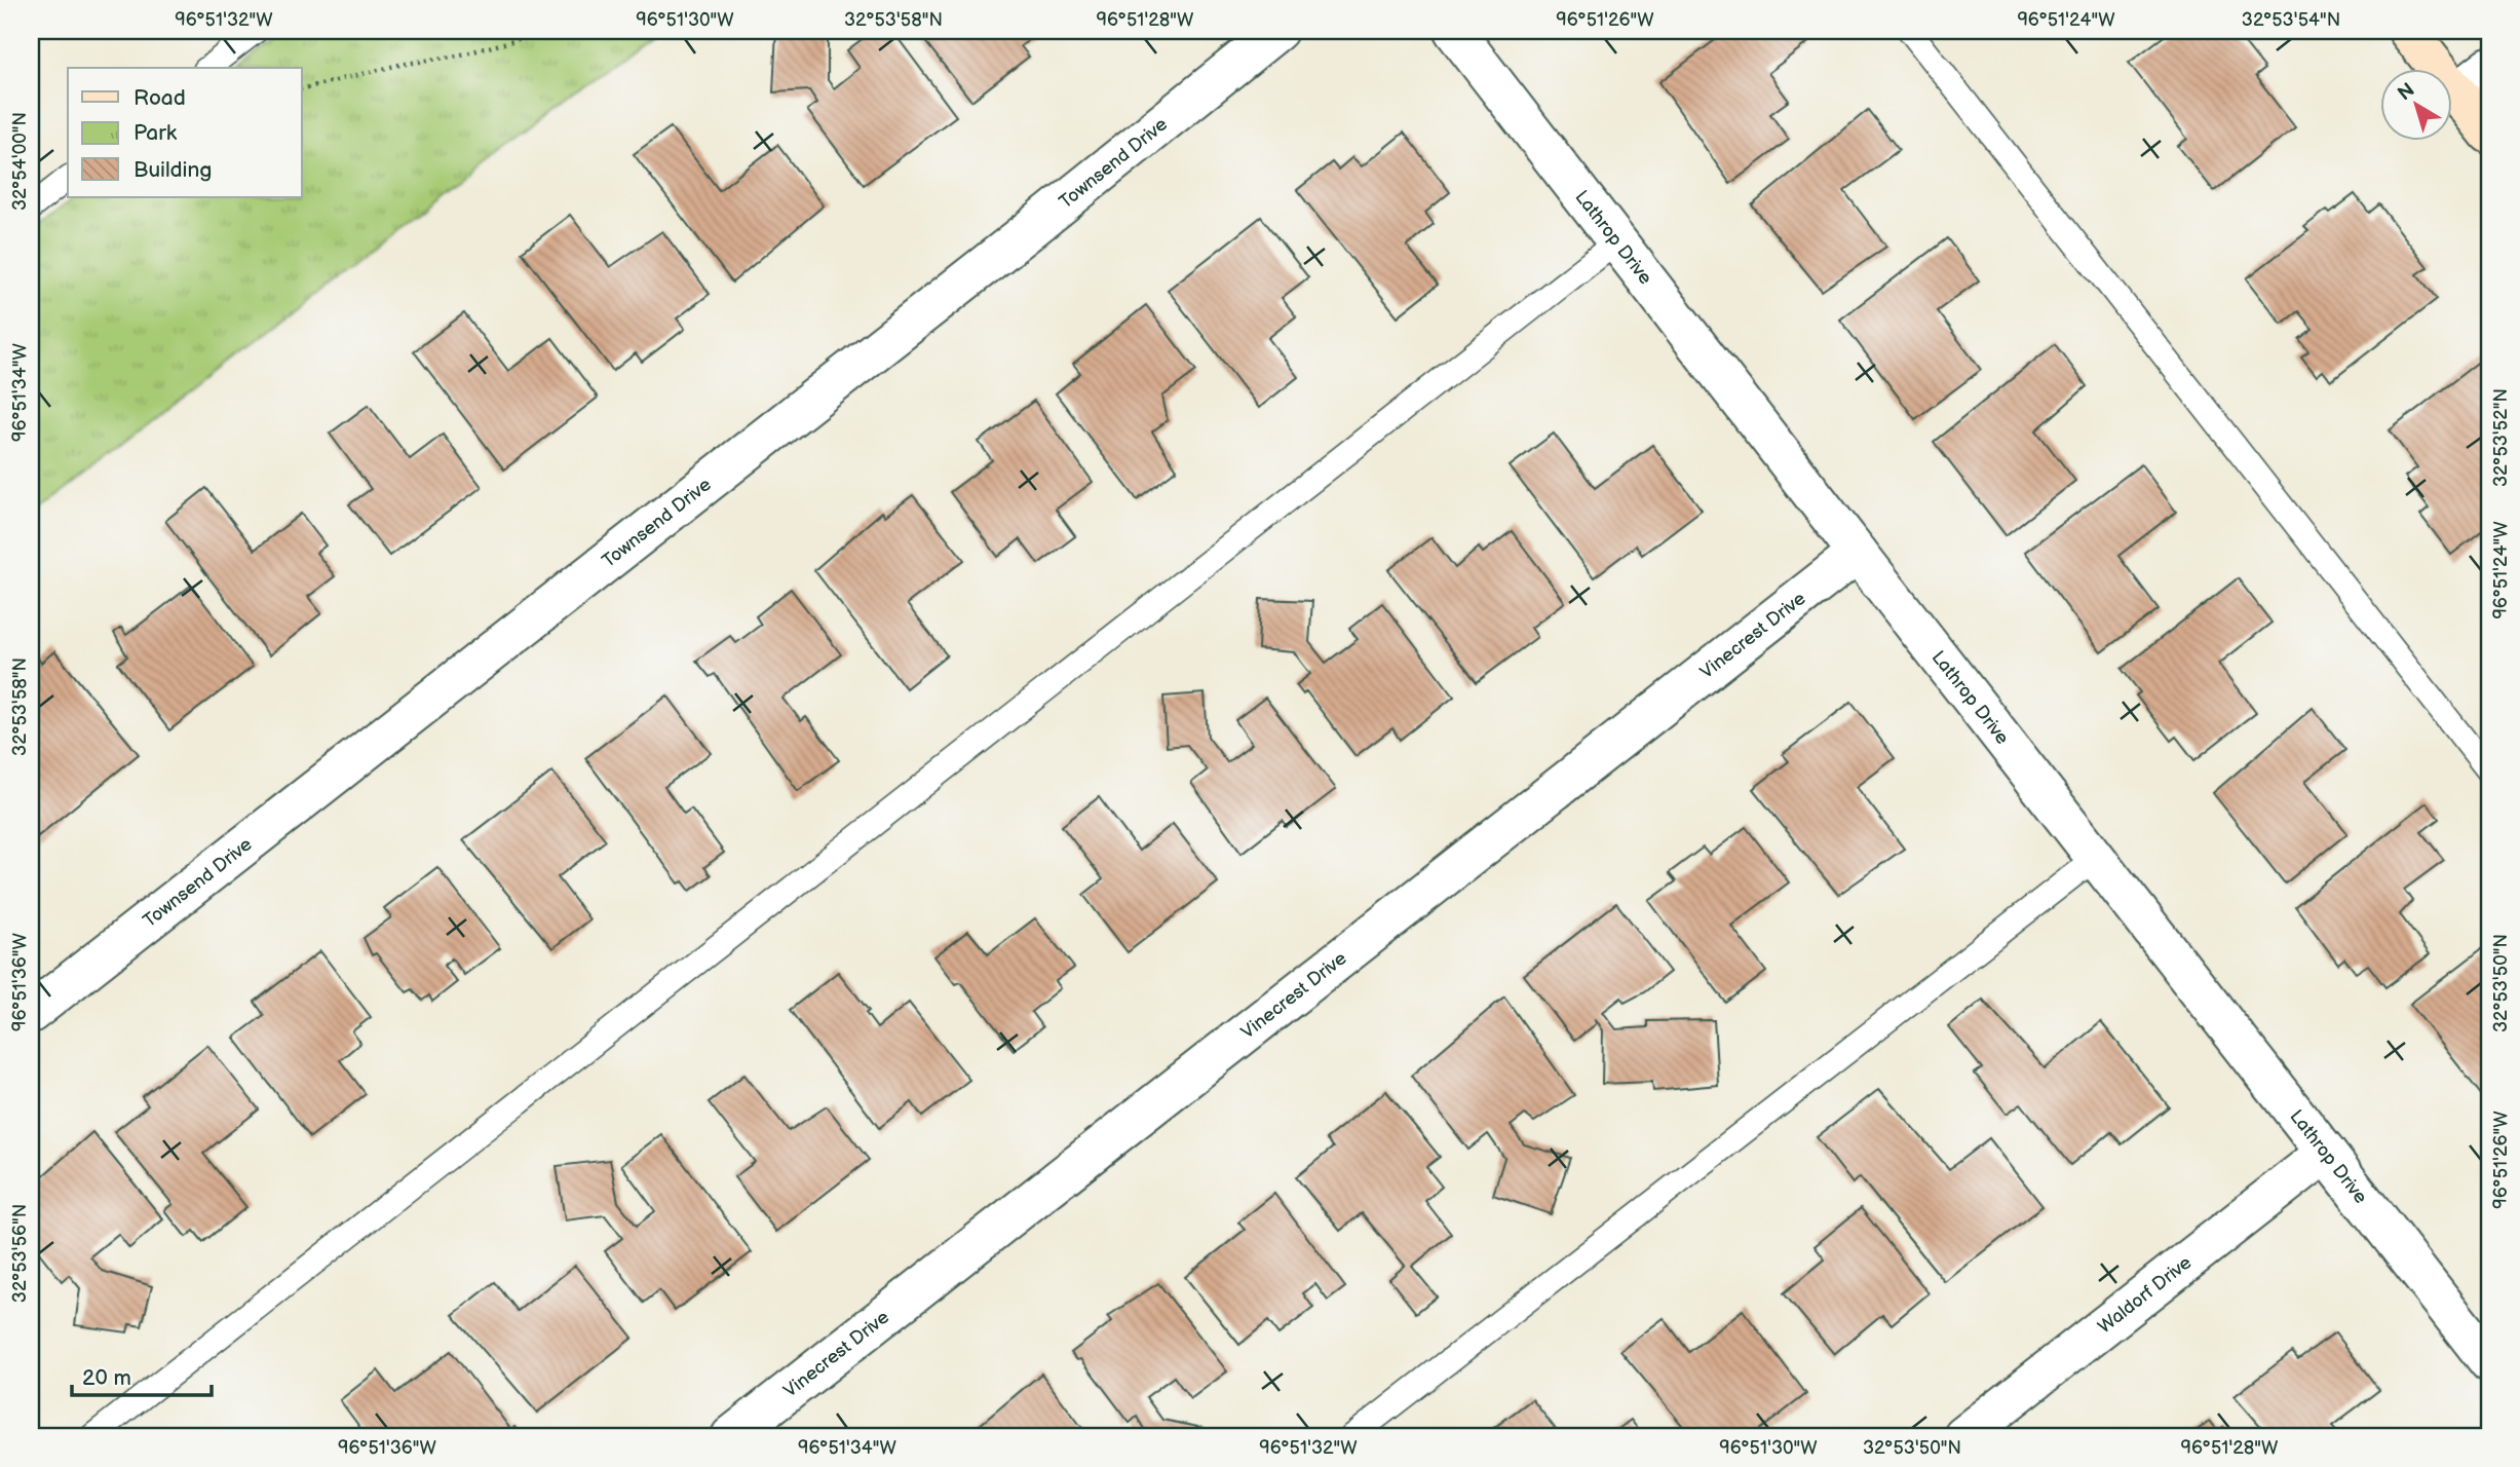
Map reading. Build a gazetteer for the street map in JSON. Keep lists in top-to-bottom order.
{
  "streets": {
    "street": [
      "Townsend Drive",
      "Lathrop Drive",
      "Vinecrest Drive",
      "Waldorf Drive"
    ]
  },
  "crossings": [
    ["Lathrop Drive", "Vinecrest Drive"],
    ["Lathrop Drive", "Waldorf Drive"]
  ],
  "legend": ["Road", "Park", "Building"],
  "scale_bar": "20 m",
  "north": "top left",
  "coordinates": [
    "96°51'32\"W",
    "96°51'30\"W",
    "32°53'58\"N",
    "96°51'28\"W",
    "96°51'26\"W",
    "96°51'24\"W",
    "32°53'54\"N",
    "32°54'00\"N",
    "96°51'34\"W",
    "32°53'52\"N",
    "96°51'36\"W",
    "32°53'50\"N",
    "32°53'56\"N"
  ]
}
